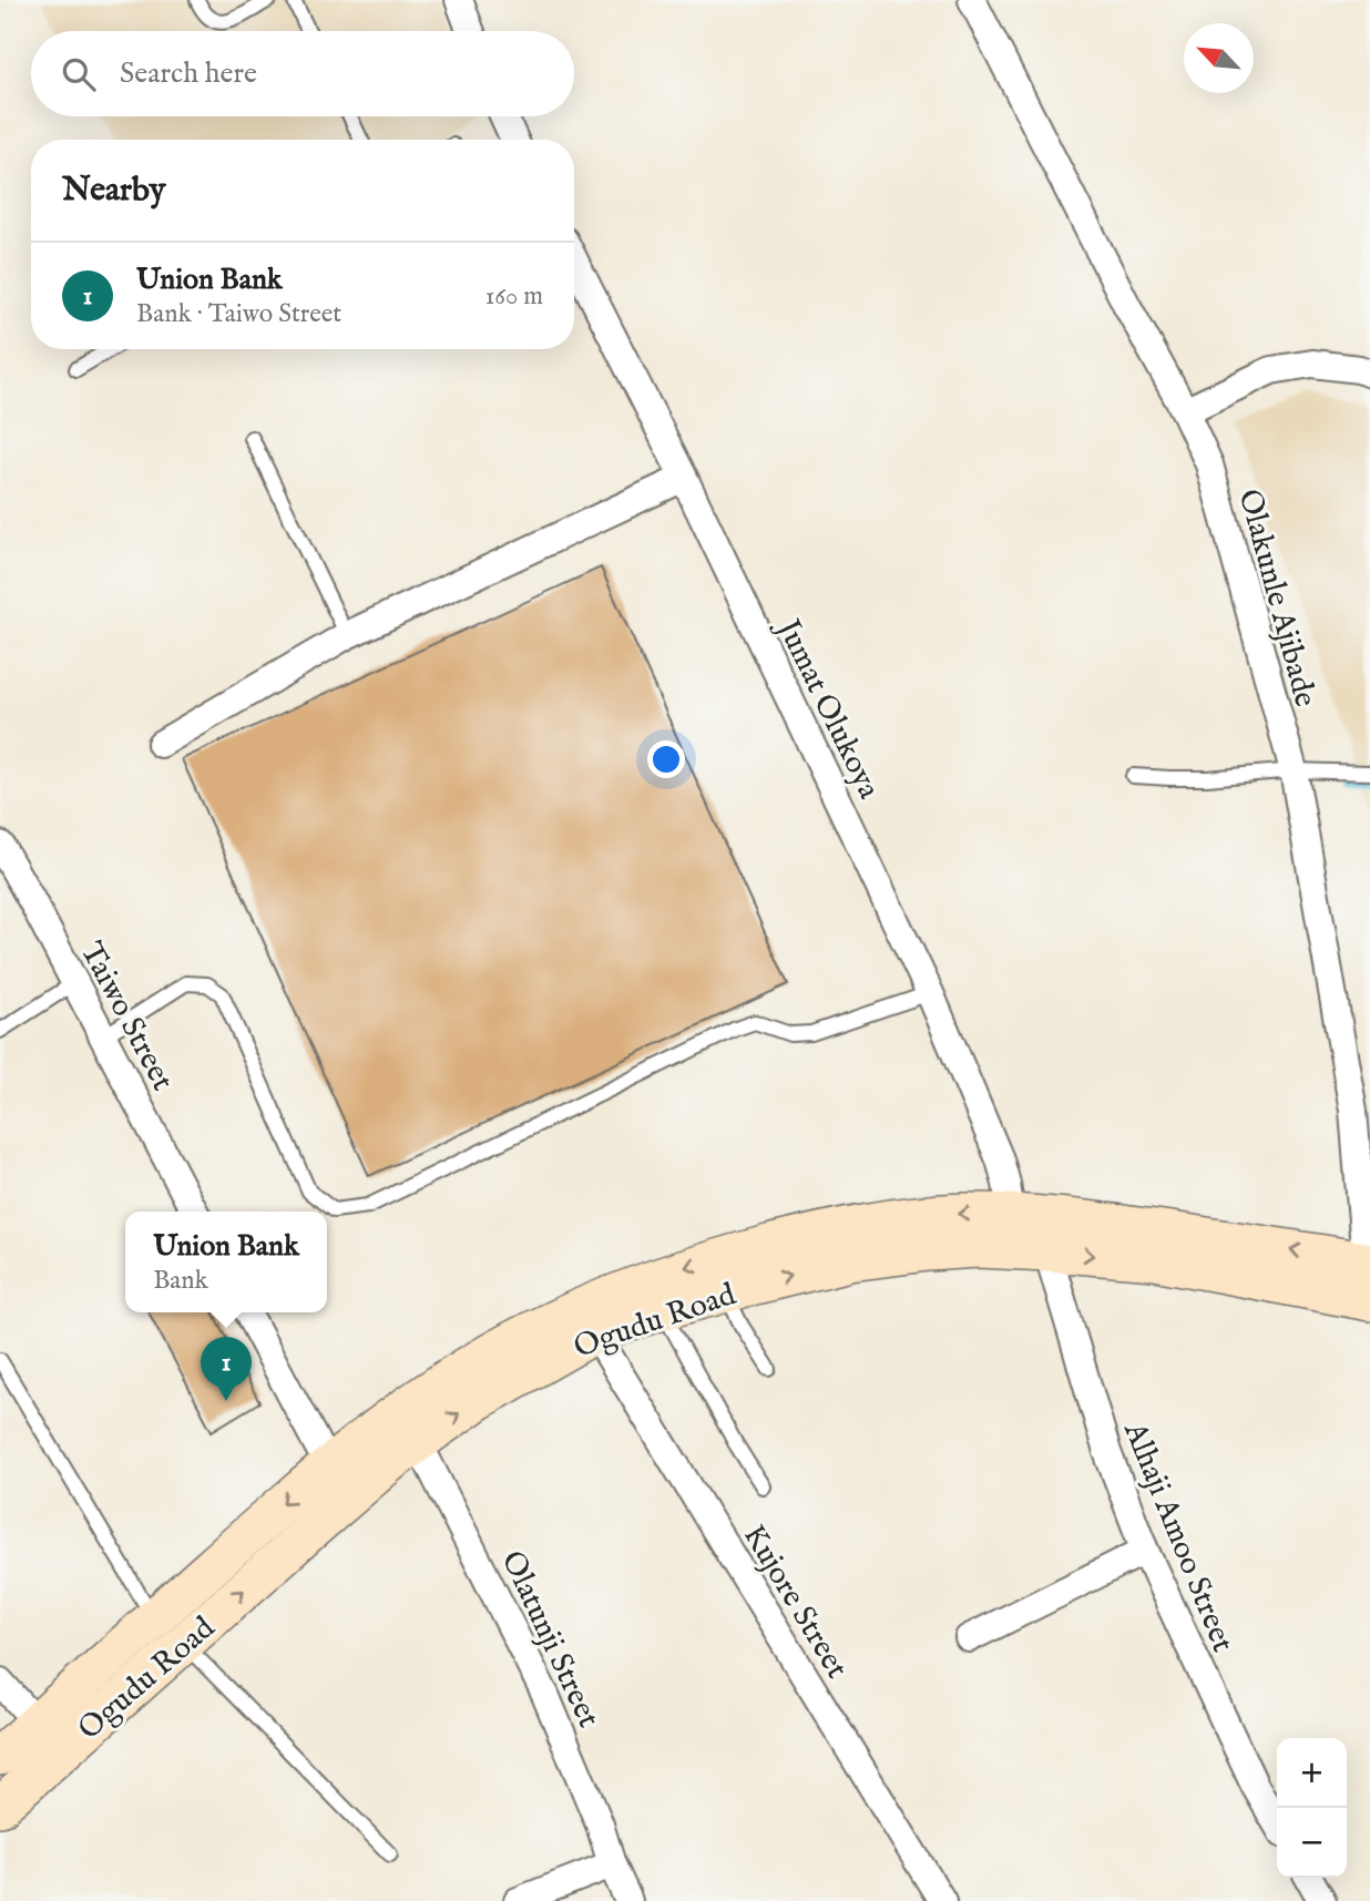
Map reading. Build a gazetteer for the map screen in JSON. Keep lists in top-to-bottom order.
{
  "streets": {
    "main road": ["Ogudu Road"],
    "street": [
      "Olakunle Ajibade",
      "Jumat Olukoya",
      "Taiwo Street",
      "Alhaji Amoo Street",
      "Kujore Street",
      "Olatunji Street"
    ]
  },
  "crossings": [
    ["Olakunle Ajibade", "Ogudu Road"],
    ["Jumat Olukoya", "Ogudu Road"],
    ["Ogudu Road", "Alhaji Amoo Street"],
    ["Ogudu Road", "Kujore Street"],
    ["Ogudu Road", "Olatunji Street"]
  ],
  "north": "top left",
  "page": {
    "search": "Search here",
    "heading": "Nearby",
    "list": [
      {
        "mark": "1",
        "name": "Union Bank",
        "note": "Bank · Taiwo Street",
        "value": "160 m"
      }
    ],
    "popup": ["Union Bank", "Bank"],
    "pins": "1",
    "map_buttons": ["+", "−"]
  }
}
